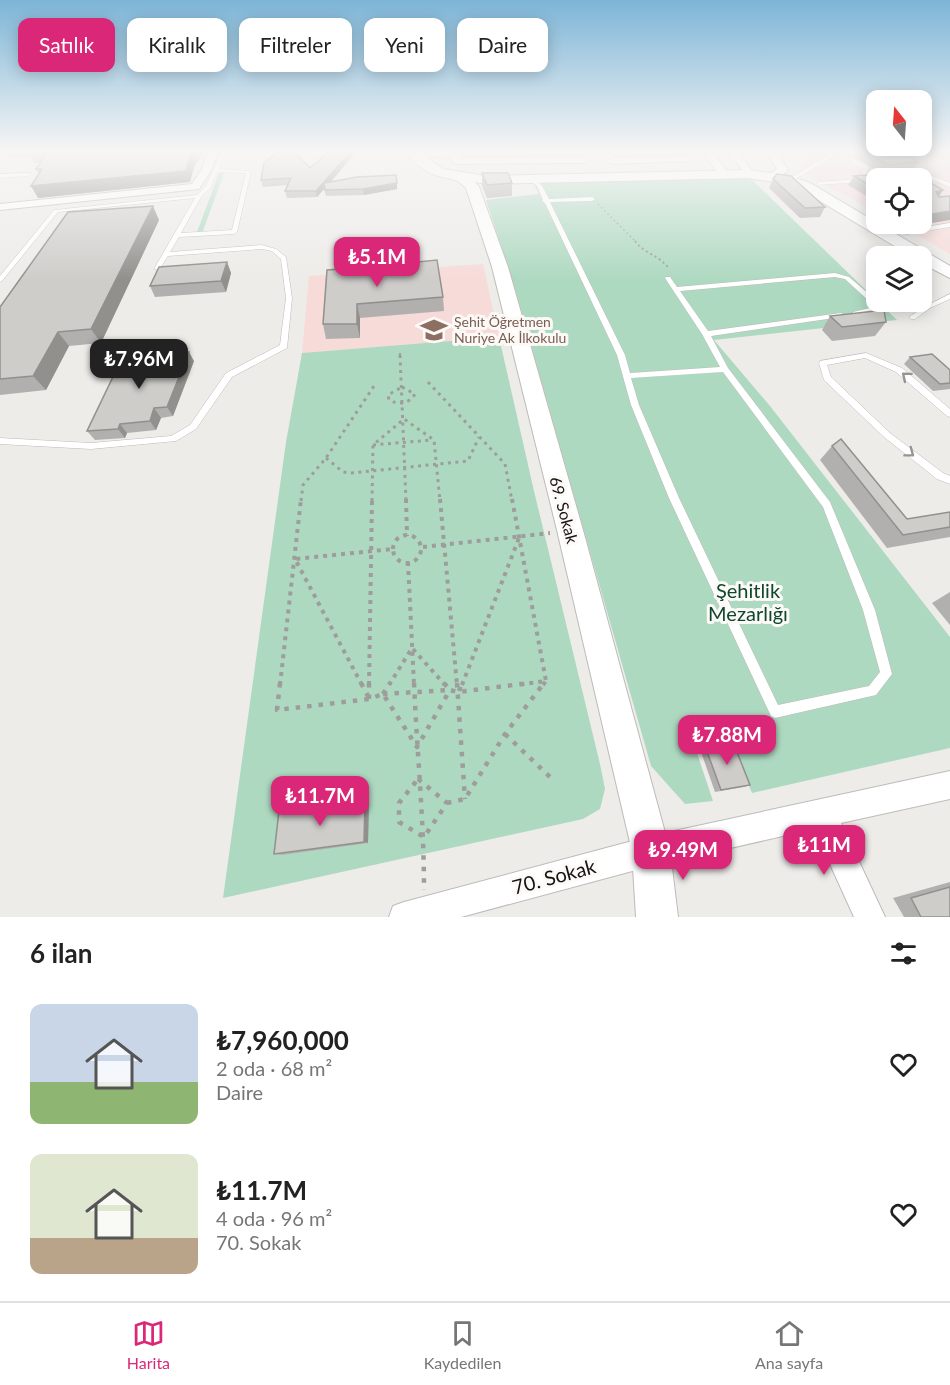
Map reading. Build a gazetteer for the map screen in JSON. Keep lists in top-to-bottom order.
{
  "streets": {
    "street": ["69. Sokak", "70. Sokak"]
  },
  "crossings": [
    ["69. Sokak", "70. Sokak"]
  ],
  "parks": ["Şehitlik Mezarlığı"],
  "places": {
    "school or university": ["Şehit Öğretmen Nuriye Ak İlkokulu"]
  },
  "north": "top",
  "page": {
    "chip": [
      "Satılık",
      "Kiralık",
      "Filtreler",
      "Yeni",
      "Daire"
    ],
    "price": [
      "₺5.1M",
      "₺7.96M",
      "₺7.88M",
      "₺11.7M",
      "₺11M",
      "₺9.49M"
    ],
    "heading": "6 ilan",
    "list": [
      {
        "name": "₺7,960,000",
        "note": "2 oda · 68 m² · Daire"
      },
      {
        "name": "₺11.7M",
        "note": "4 oda · 96 m² · 70. Sokak"
      }
    ],
    "tabs": ["Harita", "Kaydedilen", "Ana sayfa"]
  }
}
